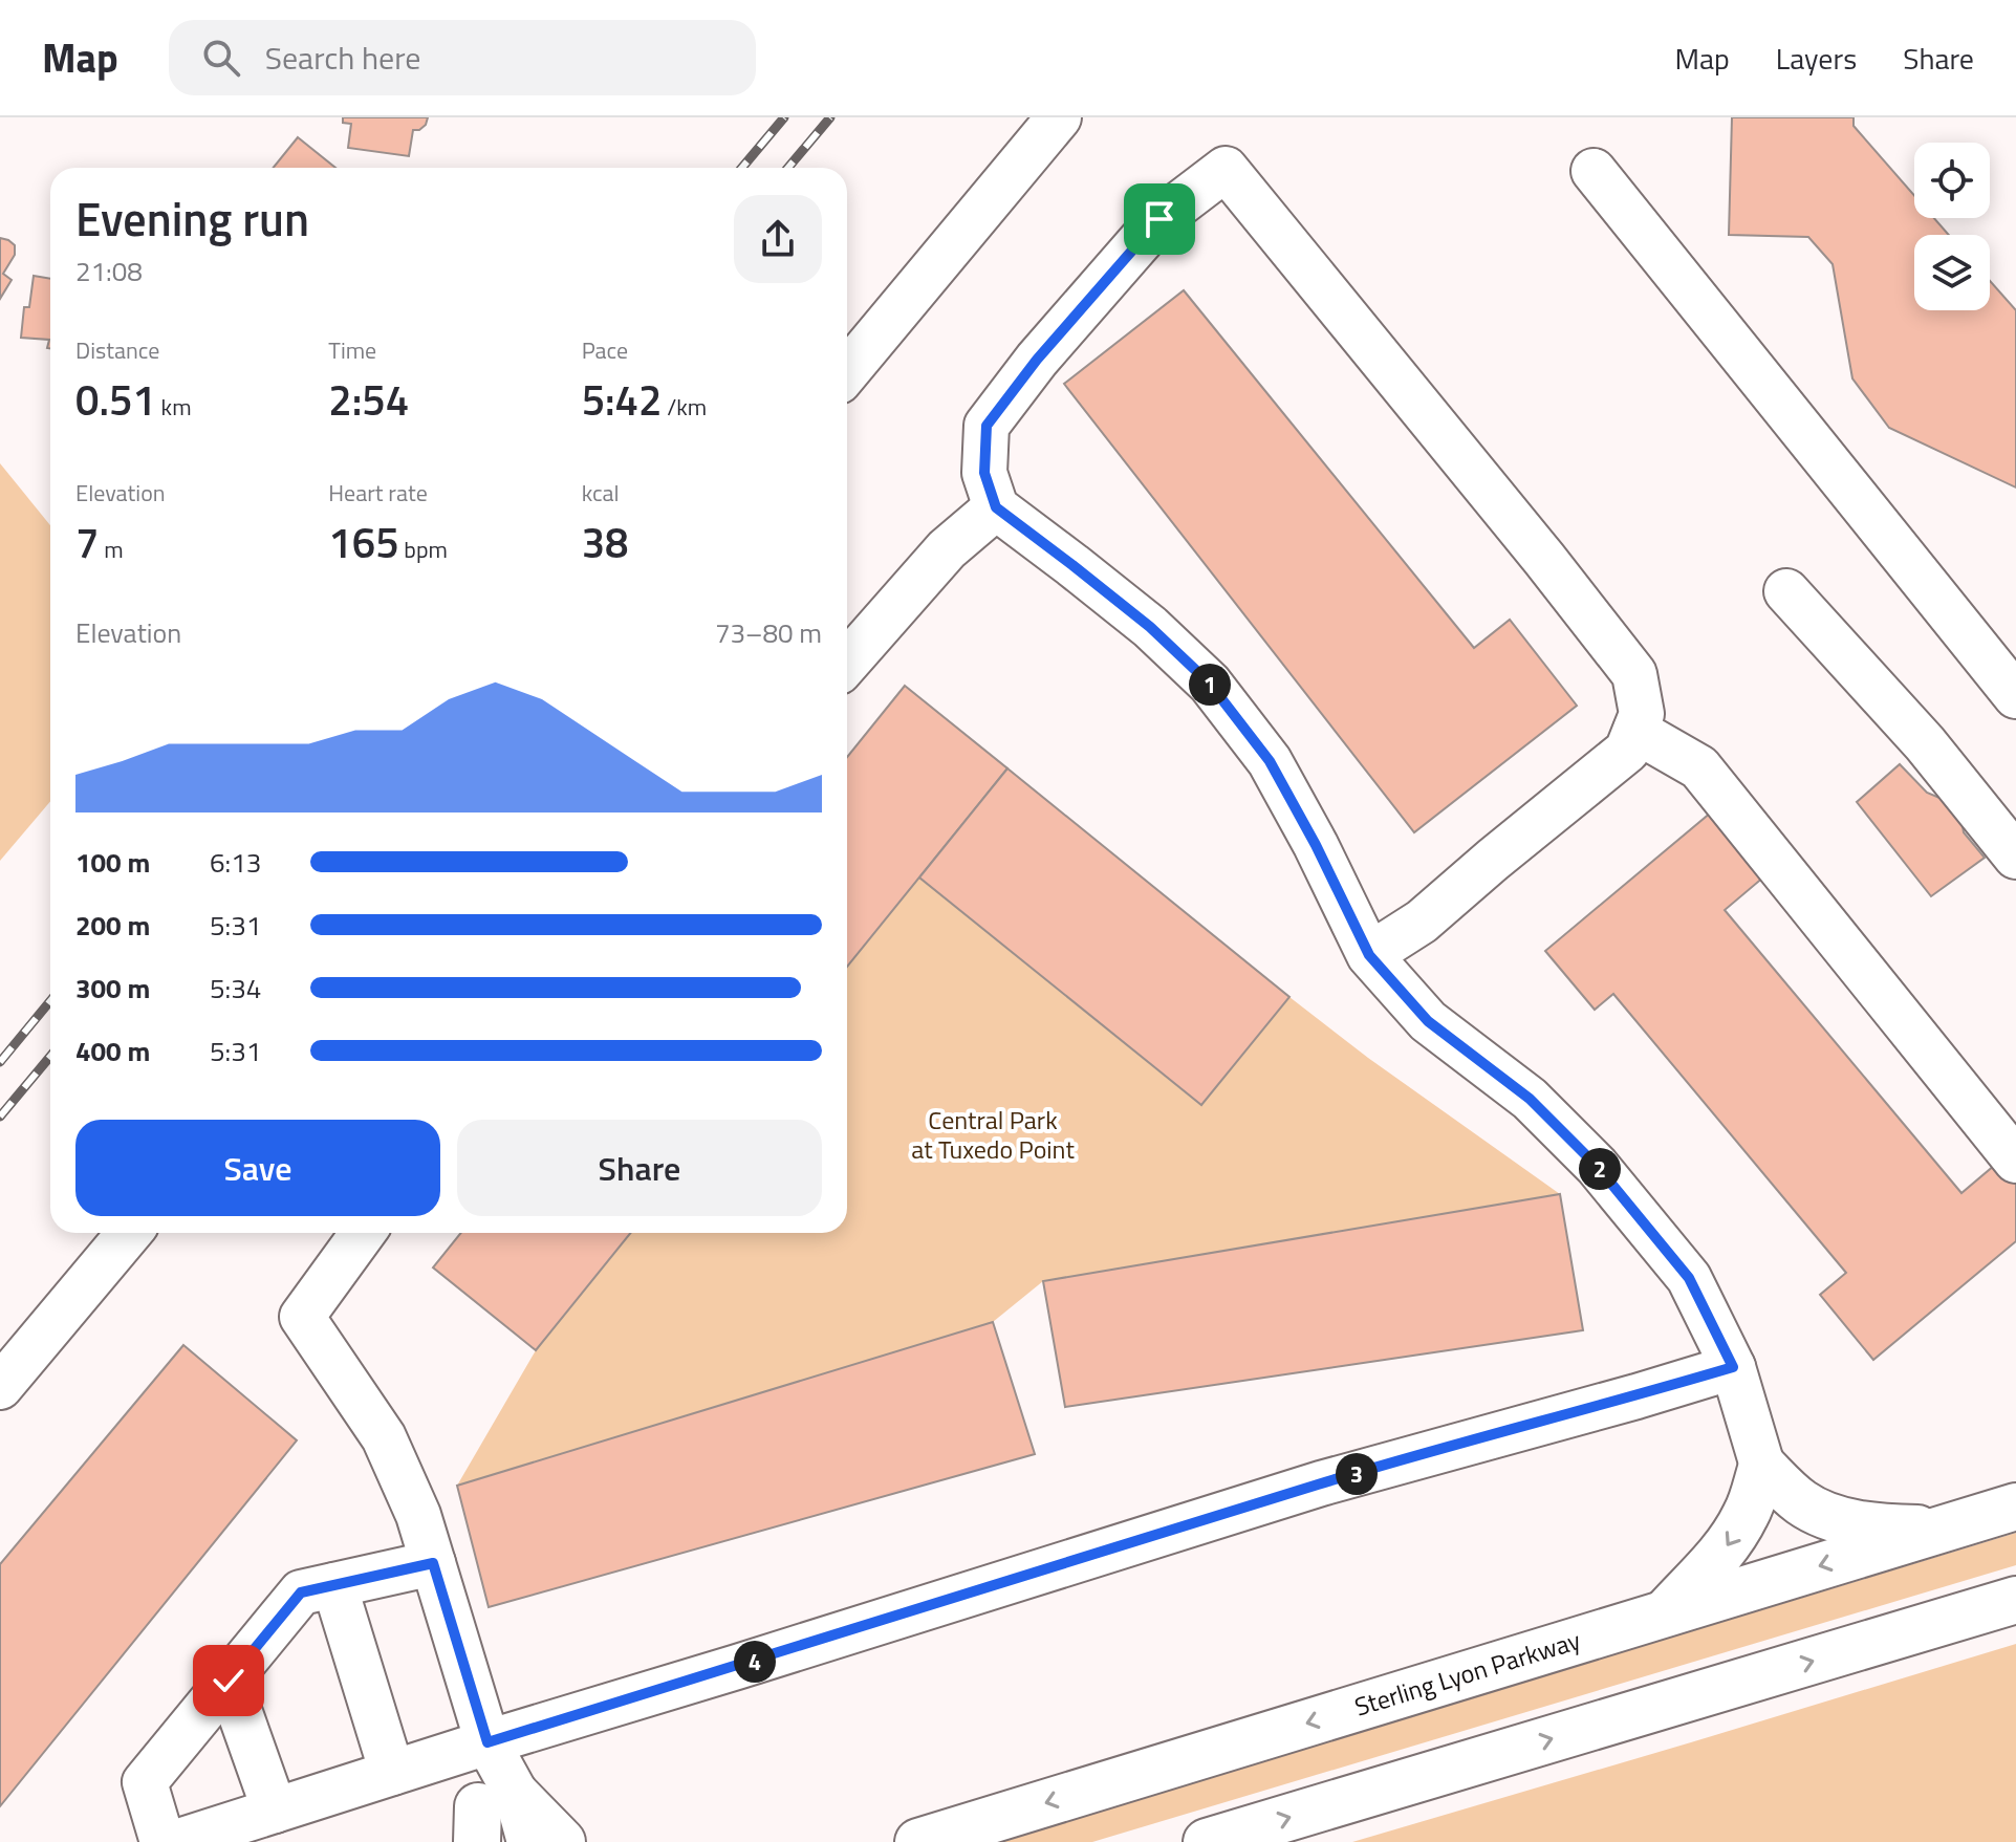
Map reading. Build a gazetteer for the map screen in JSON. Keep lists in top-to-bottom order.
{
  "streets": {
    "main road": ["Sterling Lyon Parkway"]
  },
  "parks": ["Central Park at Tuxedo Point"],
  "page": {
    "header": "Map",
    "search": "Search here",
    "nav": ["Map", "Layers", "Share"],
    "heading": ["Evening run", "21:08"],
    "stats": [
      ["Distance", "0.51 km"],
      ["Time", "2:54"],
      ["Pace", "5:42 /km"],
      ["Elevation", "7 m"],
      ["Heart rate", "165 bpm"],
      ["kcal", "38"]
    ],
    "chart": ["Elevation", "73–80 m"],
    "pins": [
      "1",
      "2",
      "3",
      "4"
    ],
    "list": [
      {
        "name": "100 m",
        "note": "6:13"
      },
      {
        "name": "200 m",
        "note": "5:31"
      },
      {
        "name": "300 m",
        "note": "5:34"
      },
      {
        "name": "400 m",
        "note": "5:31"
      }
    ],
    "buttons": ["Save", "Share"]
  }
}
